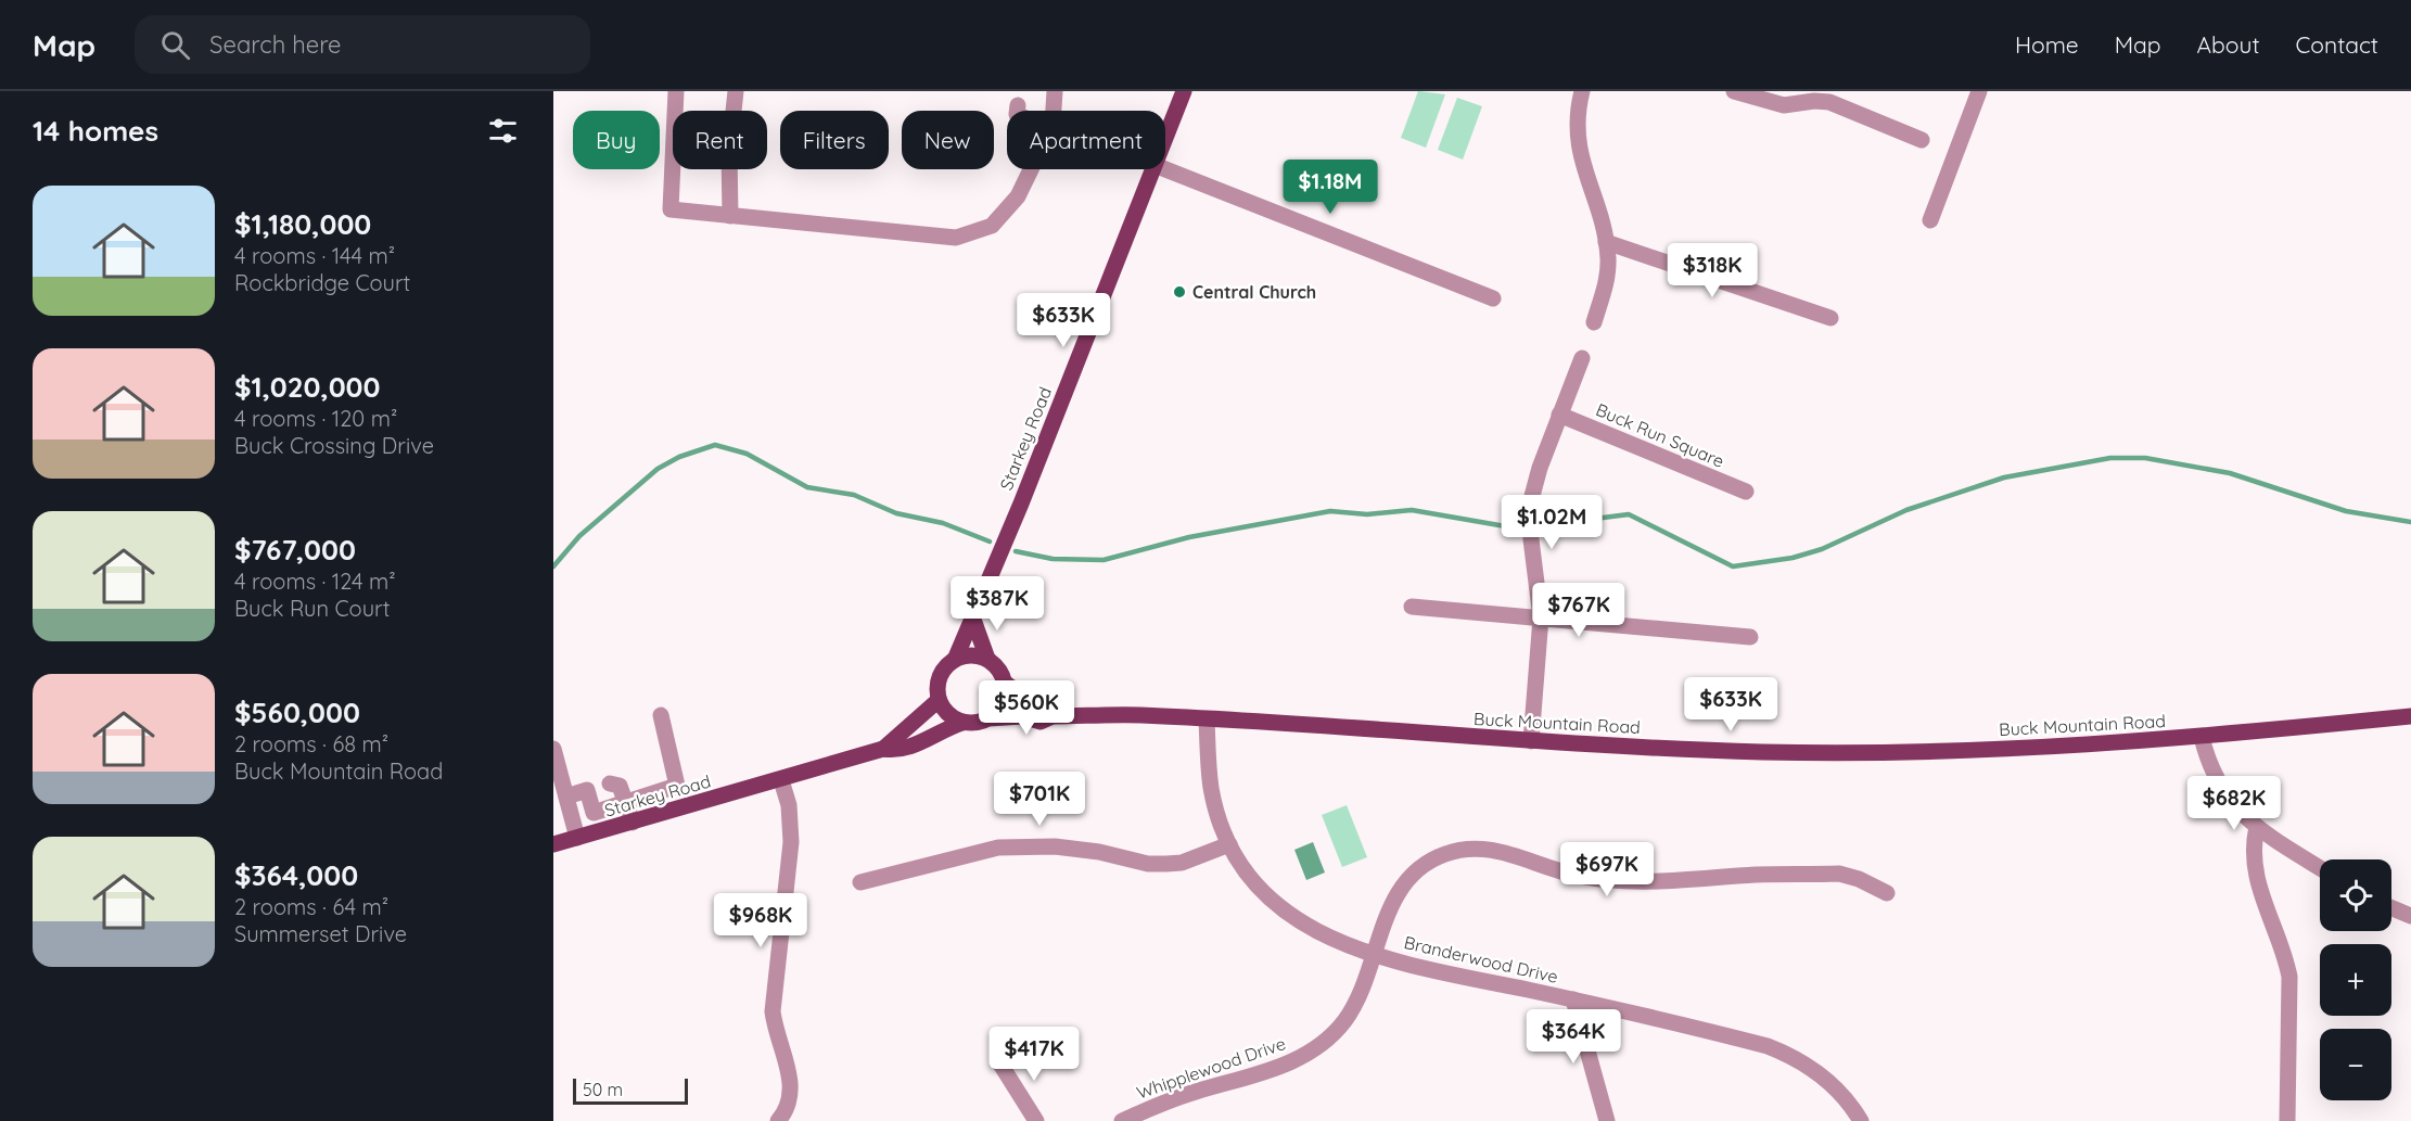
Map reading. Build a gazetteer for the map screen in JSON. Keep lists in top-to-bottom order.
{
  "streets": {
    "main road": ["Starkey Road", "Buck Mountain Road"],
    "street": ["Buck Run Square", "Branderwood Drive", "Whipplewood Drive"]
  },
  "crossings": [
    ["Starkey Road", "Buck Mountain Road"],
    ["Buck Mountain Road", "Branderwood Drive"],
    ["Branderwood Drive", "Whipplewood Drive"]
  ],
  "places": ["Central Church"],
  "scale_bar": "50 m",
  "page": {
    "header": "Map",
    "search": "Search here",
    "nav": [
      "Home",
      "Map",
      "About",
      "Contact"
    ],
    "heading": "14 homes",
    "chip": [
      "Buy",
      "Rent",
      "Filters",
      "New",
      "Apartment"
    ],
    "price": [
      "$1.18M",
      "$318K",
      "$633K",
      "$1.02M",
      "$387K",
      "$767K",
      "$633K",
      "$560K",
      "$701K",
      "$682K",
      "$697K",
      "$968K",
      "$364K",
      "$417K"
    ],
    "list": [
      {
        "name": "$1,180,000",
        "note": "4 rooms · 144 m² · Rockbridge Court"
      },
      {
        "name": "$1,020,000",
        "note": "4 rooms · 120 m² · Buck Crossing Drive"
      },
      {
        "name": "$767,000",
        "note": "4 rooms · 124 m² · Buck Run Court"
      },
      {
        "name": "$560,000",
        "note": "2 rooms · 68 m² · Buck Mountain Road"
      },
      {
        "name": "$364,000",
        "note": "2 rooms · 64 m² · Summerset Drive"
      }
    ],
    "map_buttons": ["+", "−"],
    "scale": "50 m"
  }
}
